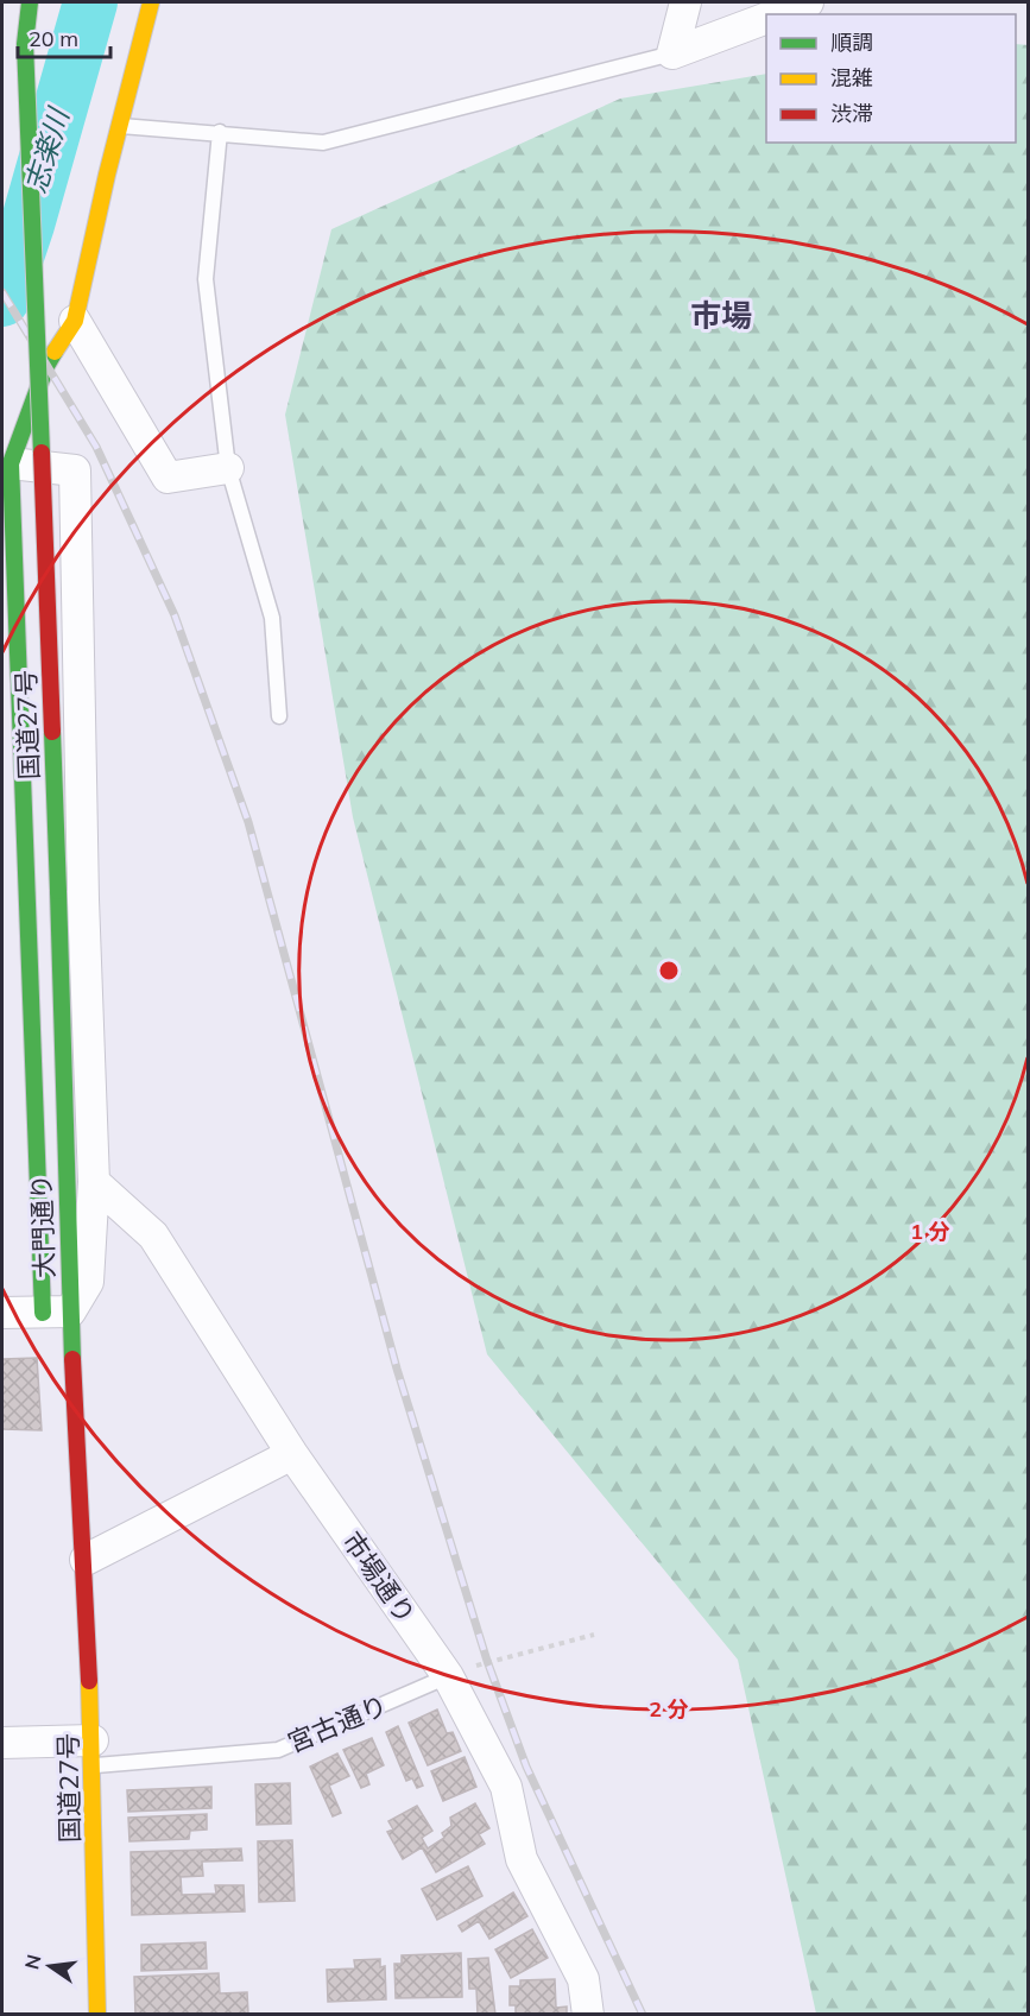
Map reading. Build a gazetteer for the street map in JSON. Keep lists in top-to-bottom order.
{
  "streets": {
    "main road": ["国道27号", "大門通り"],
    "street": ["市場通り", "宮古通り"]
  },
  "crossings": [
    ["国道27号", "大門通り"],
    ["国道27号", "宮古通り"],
    ["市場通り", "宮古通り"]
  ],
  "districts": ["市場"],
  "water": ["志楽川"],
  "legend": ["順調", "混雑", "渋滞"],
  "scale_bar": "20 m",
  "north": "left",
  "rings": ["1 分", "2 分"]
}
